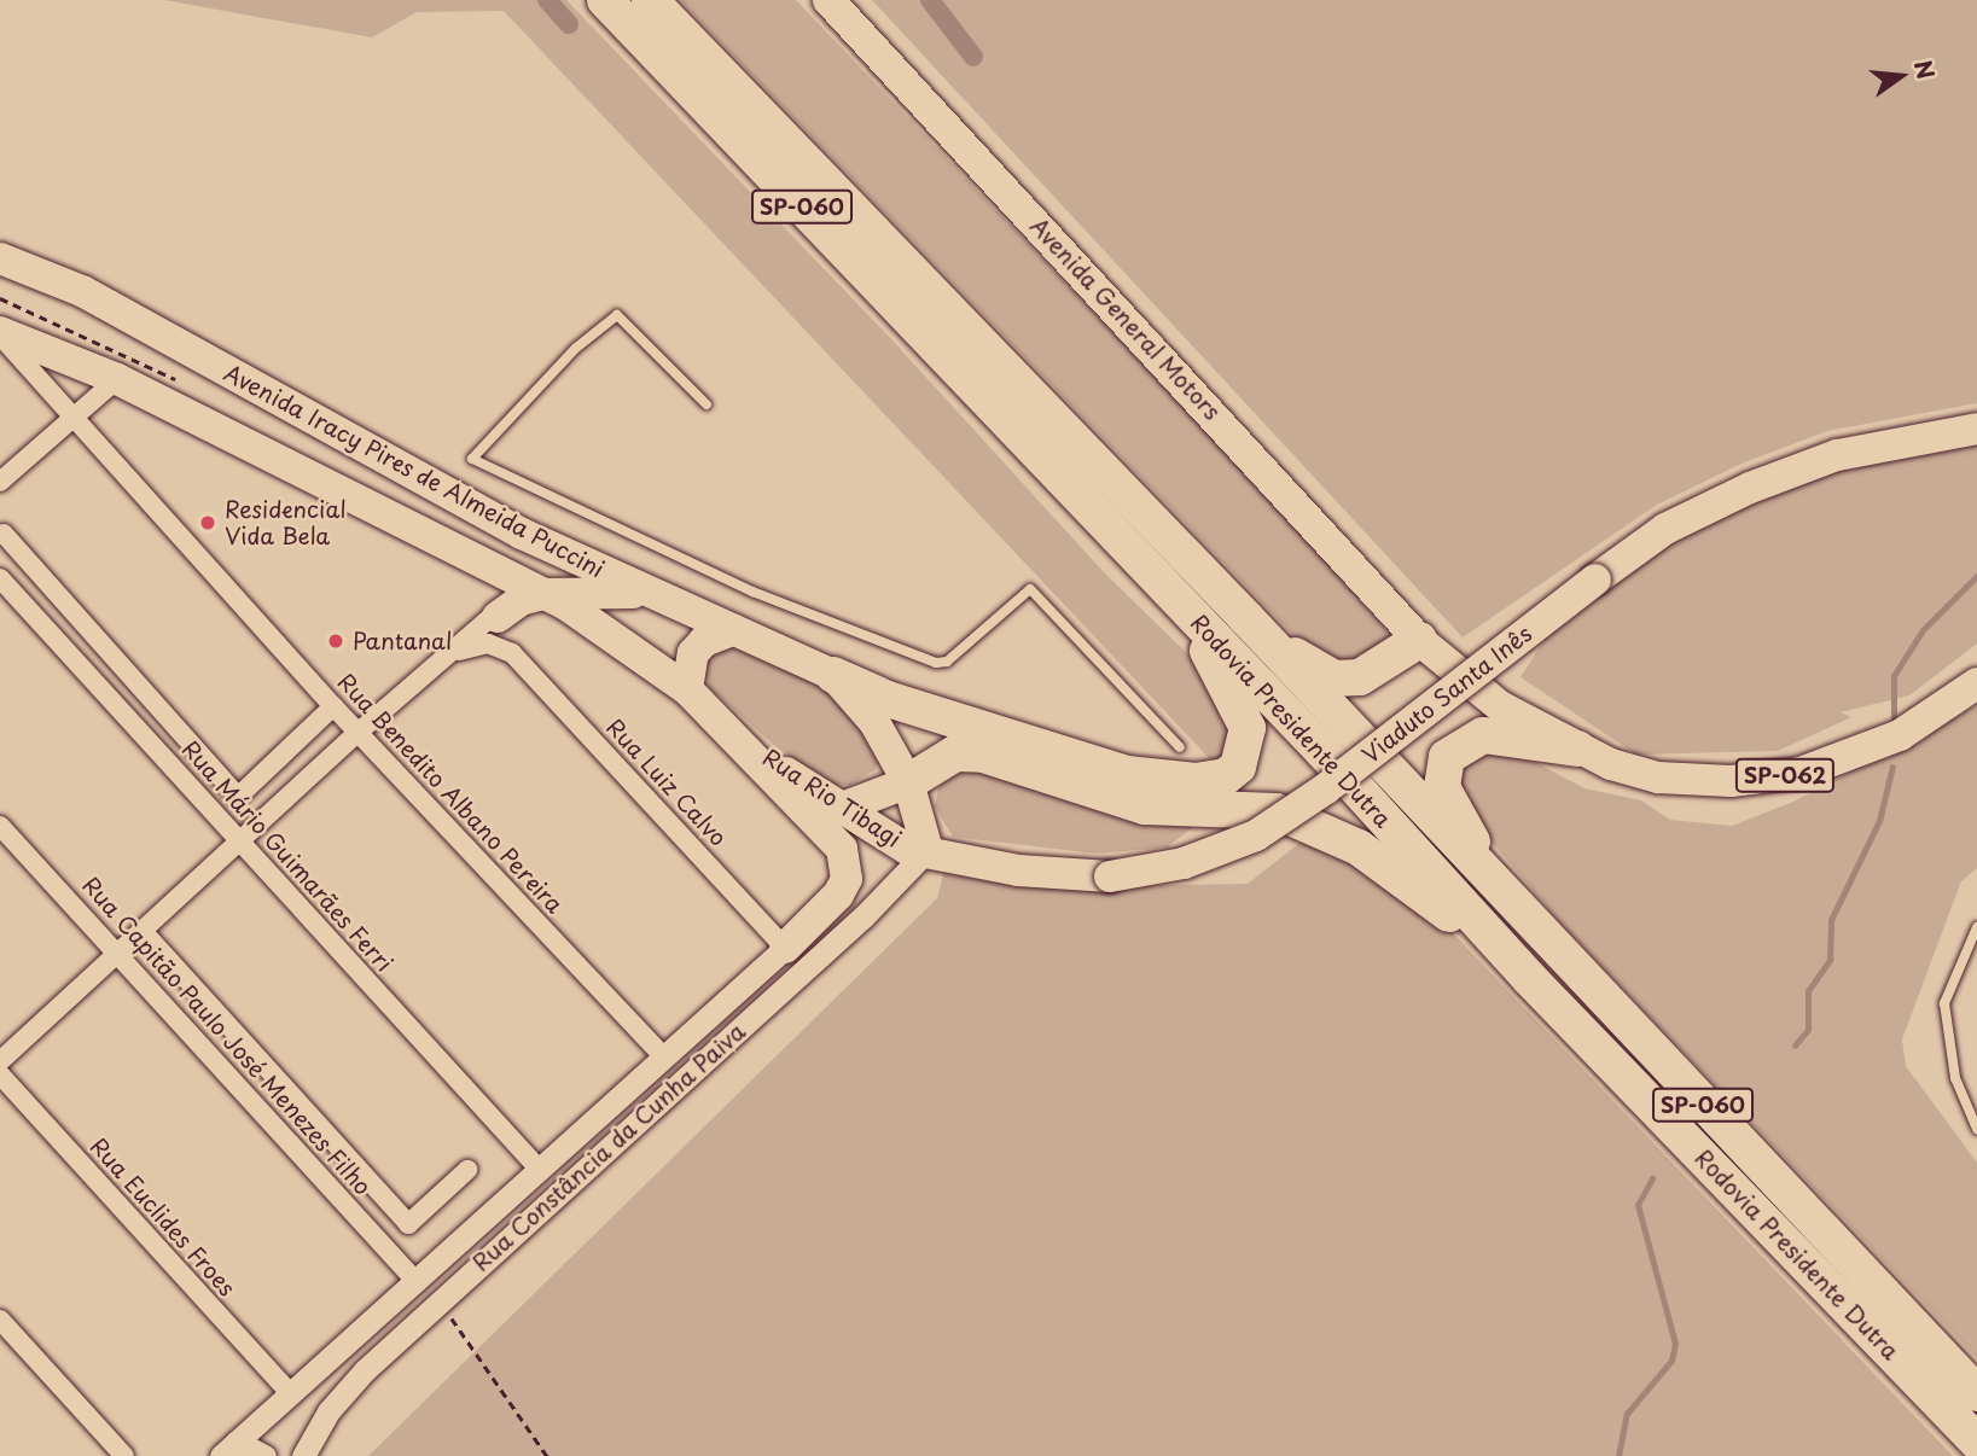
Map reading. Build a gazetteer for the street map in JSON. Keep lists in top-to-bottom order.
{
  "streets": {
    "highway": ["SP-060", "Rodovia Presidente Dutra"],
    "main road": [
      "Avenida General Motors",
      "Avenida Iracy Pires de Almeida Puccini",
      "Viaduto Santa Inês",
      "SP-062",
      "Rua Rio Tibagi"
    ],
    "street": [
      "Rua Luiz Calvo",
      "Rua Benedito Albano Pereira",
      "Rua Mário Guimarães Ferri",
      "Rua Capitão Paulo José Menezes Filho",
      "Rua Constância da Cunha Paiva",
      "Rua Euclides Froes"
    ]
  },
  "crossings": [
    ["Avenida General Motors", "SP-062"],
    ["Avenida Iracy Pires de Almeida Puccini", "Rua Benedito Albano Pereira"],
    ["Avenida Iracy Pires de Almeida Puccini", "Rua Rio Tibagi"],
    ["Viaduto Santa Inês", "Rua Rio Tibagi"],
    ["Rua Luiz Calvo", "Rua Constância da Cunha Paiva"],
    ["Rua Benedito Albano Pereira", "Rua Constância da Cunha Paiva"],
    ["Rua Rio Tibagi", "Rua Constância da Cunha Paiva"],
    ["Rua Mário Guimarães Ferri", "Rua Constância da Cunha Paiva"],
    ["Rua Capitão Paulo José Menezes Filho", "Rua Constância da Cunha Paiva"],
    ["Rua Constância da Cunha Paiva", "Rua Euclides Froes"]
  ],
  "places": ["Residencial Vida Bela", "Pantanal"],
  "north": "right"
}
